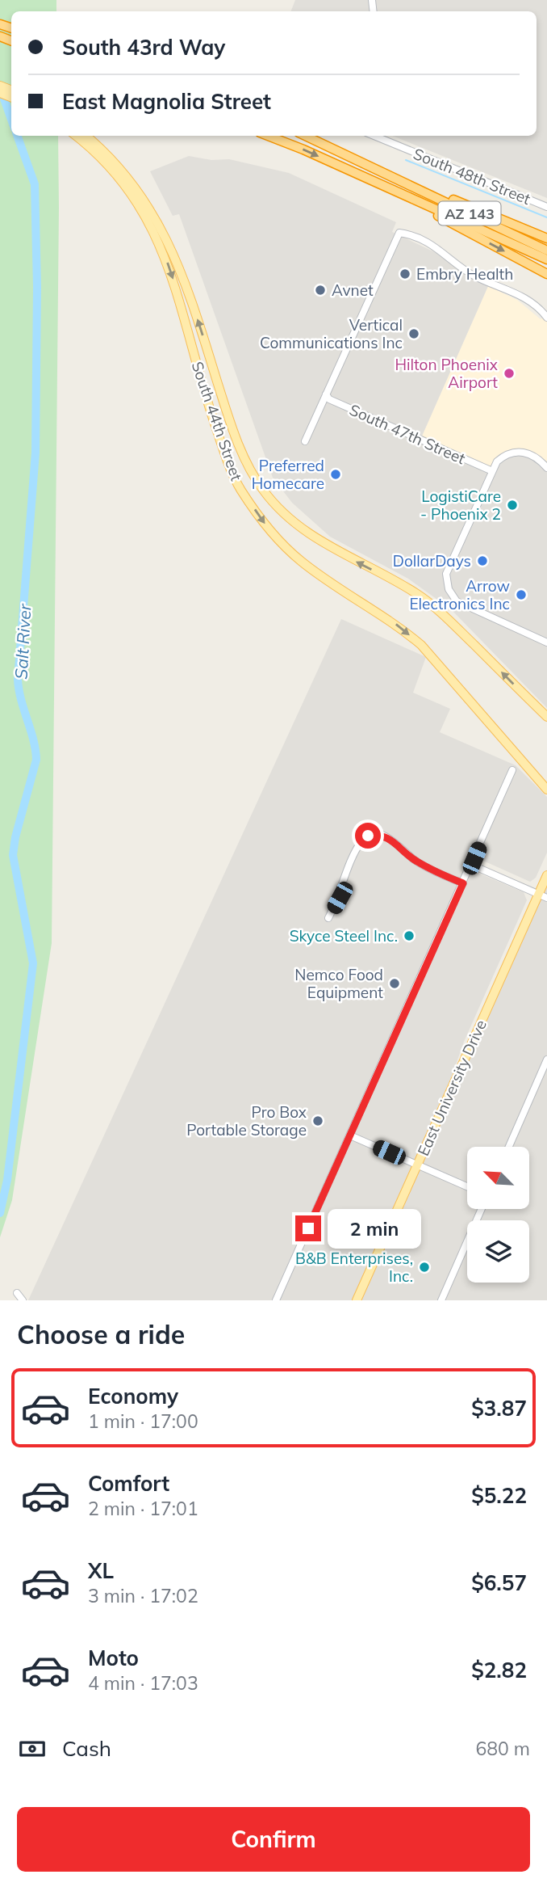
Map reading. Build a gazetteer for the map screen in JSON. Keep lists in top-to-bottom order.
{
  "streets": {
    "highway": ["AZ 143"],
    "main road": ["South 44th Street", "East University Drive"],
    "street": ["South 48th Street", "South 47th Street"]
  },
  "water": ["Salt River"],
  "places": [
    "Embry Health",
    "Avnet",
    "Vertical Communications Inc",
    "Hilton Phoenix Airport",
    "Preferred Homecare",
    "LogistiCare - Phoenix 2",
    "DollarDays",
    "Arrow Electronics Inc",
    "Skyce Steel Inc.",
    "Nemco Food Equipment",
    "Pro Box Portable Storage",
    "B&B Enterprises, Inc."
  ],
  "north": "top left",
  "page": {
    "banner": ["South 43rd Way", "East Magnolia Street"],
    "bubble": "2 min",
    "heading": "Choose a ride",
    "list": [
      {
        "name": "Economy",
        "note": "1 min · 17:00",
        "value": "$3.87"
      },
      {
        "name": "Comfort",
        "note": "2 min · 17:01",
        "value": "$5.22"
      },
      {
        "name": "XL",
        "note": "3 min · 17:02",
        "value": "$6.57"
      },
      {
        "name": "Moto",
        "note": "4 min · 17:03",
        "value": "$2.82"
      }
    ],
    "pay": ["Cash", "680 m"],
    "buttons": "Confirm"
  }
}
